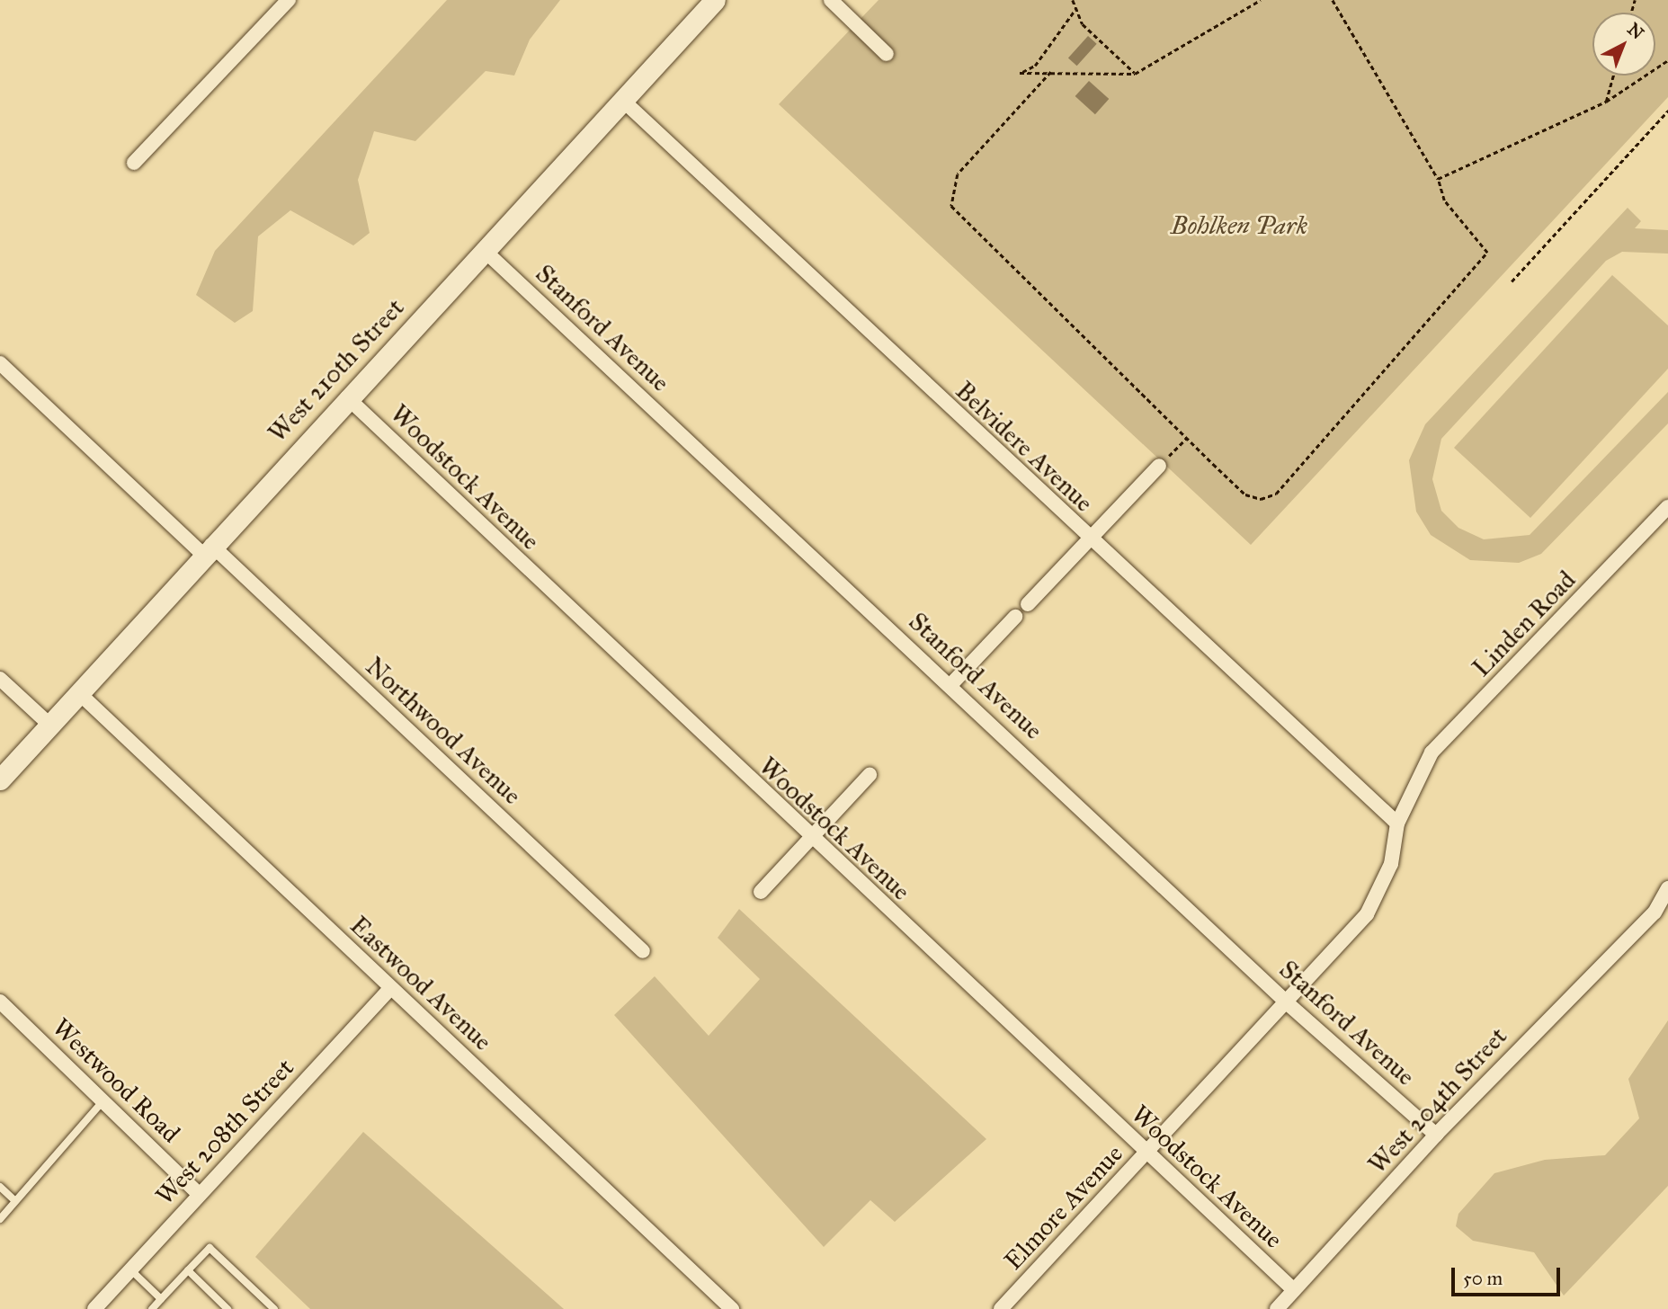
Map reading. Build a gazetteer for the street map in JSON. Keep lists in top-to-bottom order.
{
  "streets": {
    "street": [
      "Stanford Avenue",
      "West 210th Street",
      "Belvidere Avenue",
      "Woodstock Avenue",
      "Linden Road",
      "Northwood Avenue",
      "Eastwood Avenue",
      "Westwood Road",
      "West 204th Street",
      "West 208th Street",
      "Elmore Avenue"
    ]
  },
  "crossings": [
    ["Stanford Avenue", "West 210th Street"],
    ["Stanford Avenue", "West 204th Street"],
    ["Stanford Avenue", "Elmore Avenue"],
    ["West 210th Street", "Belvidere Avenue"],
    ["West 210th Street", "Woodstock Avenue"],
    ["West 210th Street", "Northwood Avenue"],
    ["West 210th Street", "Eastwood Avenue"],
    ["Belvidere Avenue", "Elmore Avenue"],
    ["Woodstock Avenue", "West 204th Street"],
    ["Woodstock Avenue", "Elmore Avenue"],
    ["Linden Road", "Elmore Avenue"],
    ["Eastwood Avenue", "West 208th Street"],
    ["Westwood Road", "West 208th Street"]
  ],
  "parks": ["Bohlken Park"],
  "scale_bar": "50 m",
  "north": "top right"
}
